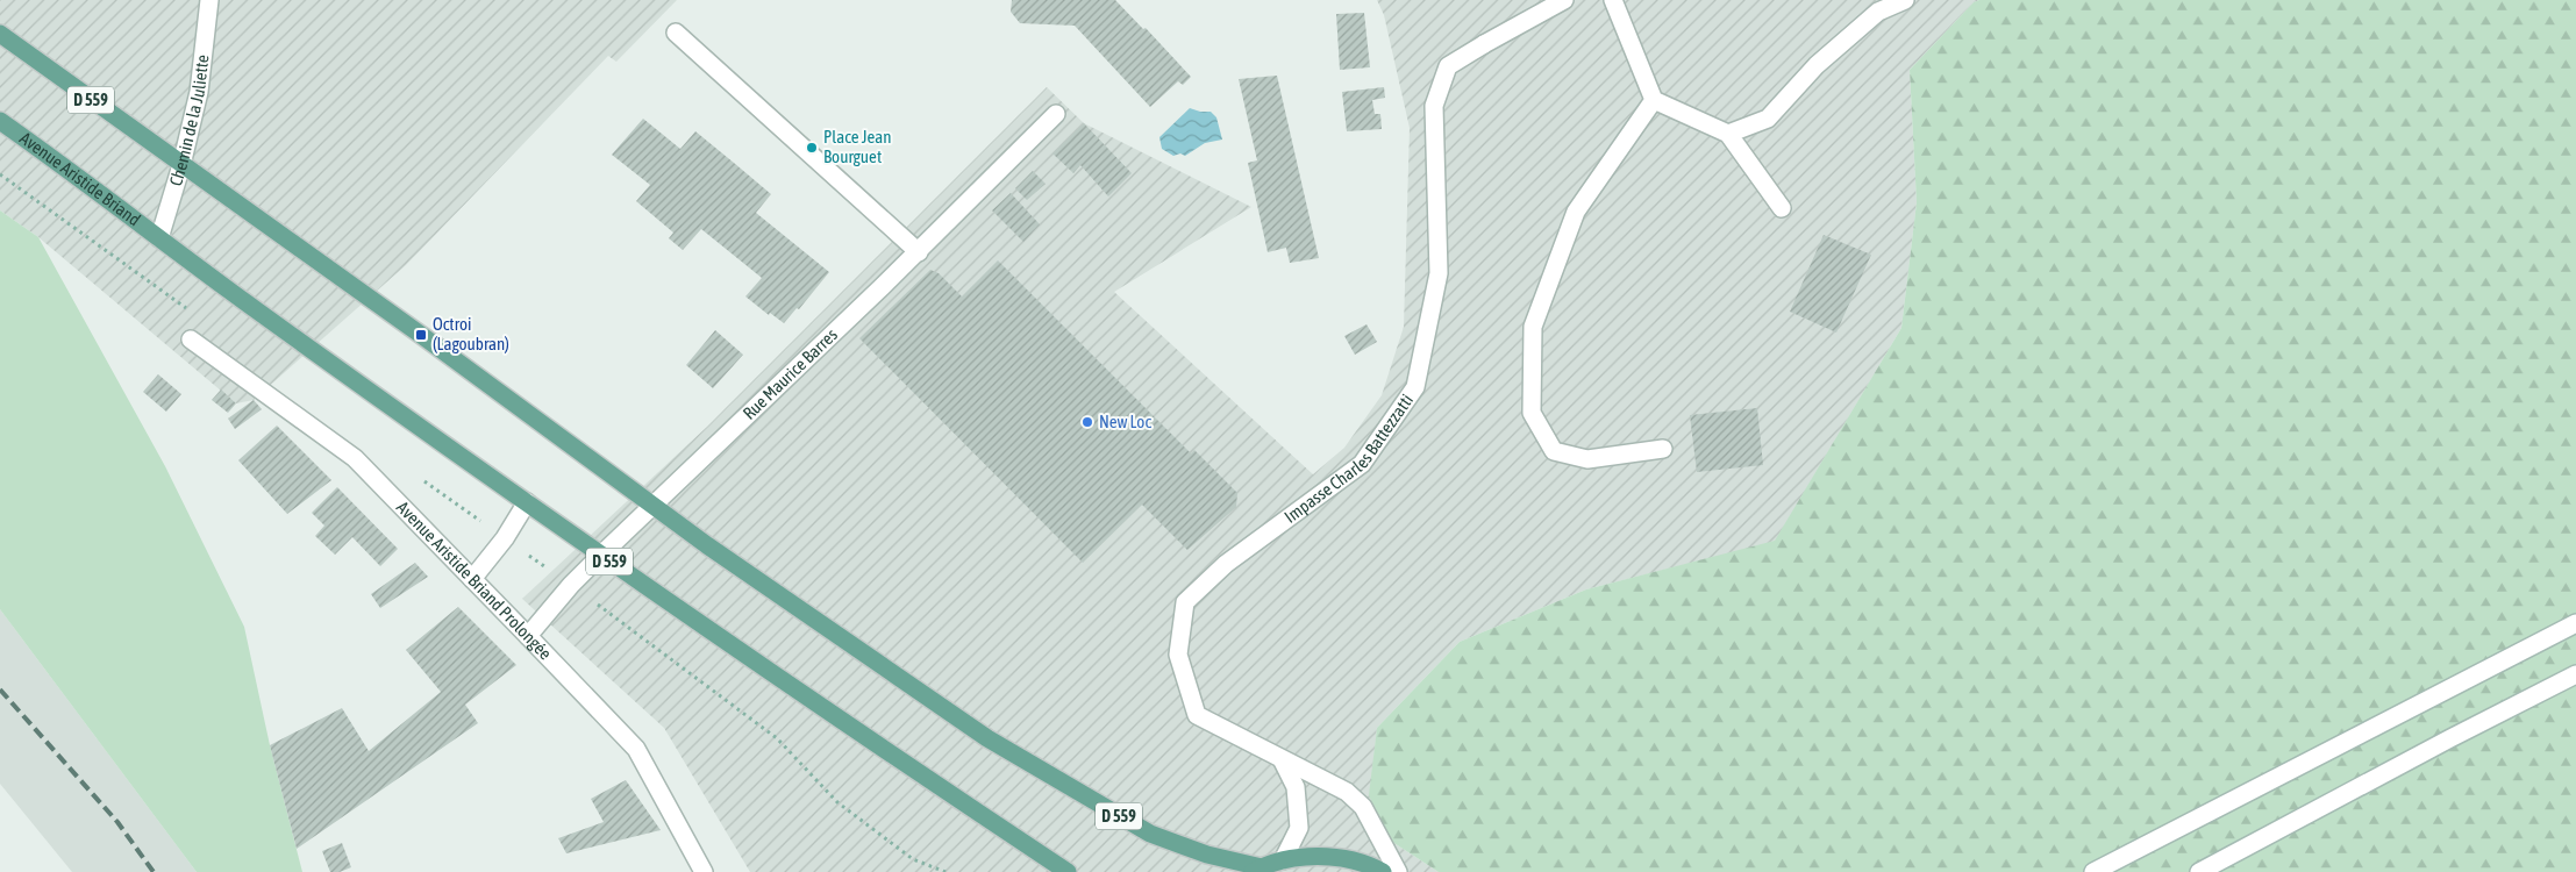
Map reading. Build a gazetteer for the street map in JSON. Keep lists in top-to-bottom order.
{
  "streets": {
    "main road": ["D 559", "Avenue Aristide Briand"],
    "street": [
      "Chemin de la Juliette",
      "Rue Maurice Barres",
      "Impasse Charles Battezzatti",
      "Avenue Aristide Briand Prolongée"
    ]
  },
  "crossings": [
    ["D 559", "Chemin de la Juliette"],
    ["D 559", "Avenue Aristide Briand"],
    ["D 559", "Rue Maurice Barres"],
    ["Chemin de la Juliette", "Avenue Aristide Briand"],
    ["Rue Maurice Barres", "Avenue Aristide Briand Prolongée"]
  ],
  "places": {
    "other": ["Place Jean Bourguet", "New Loc"],
    "transit": ["Octroi (Lagoubran)"]
  }
}
